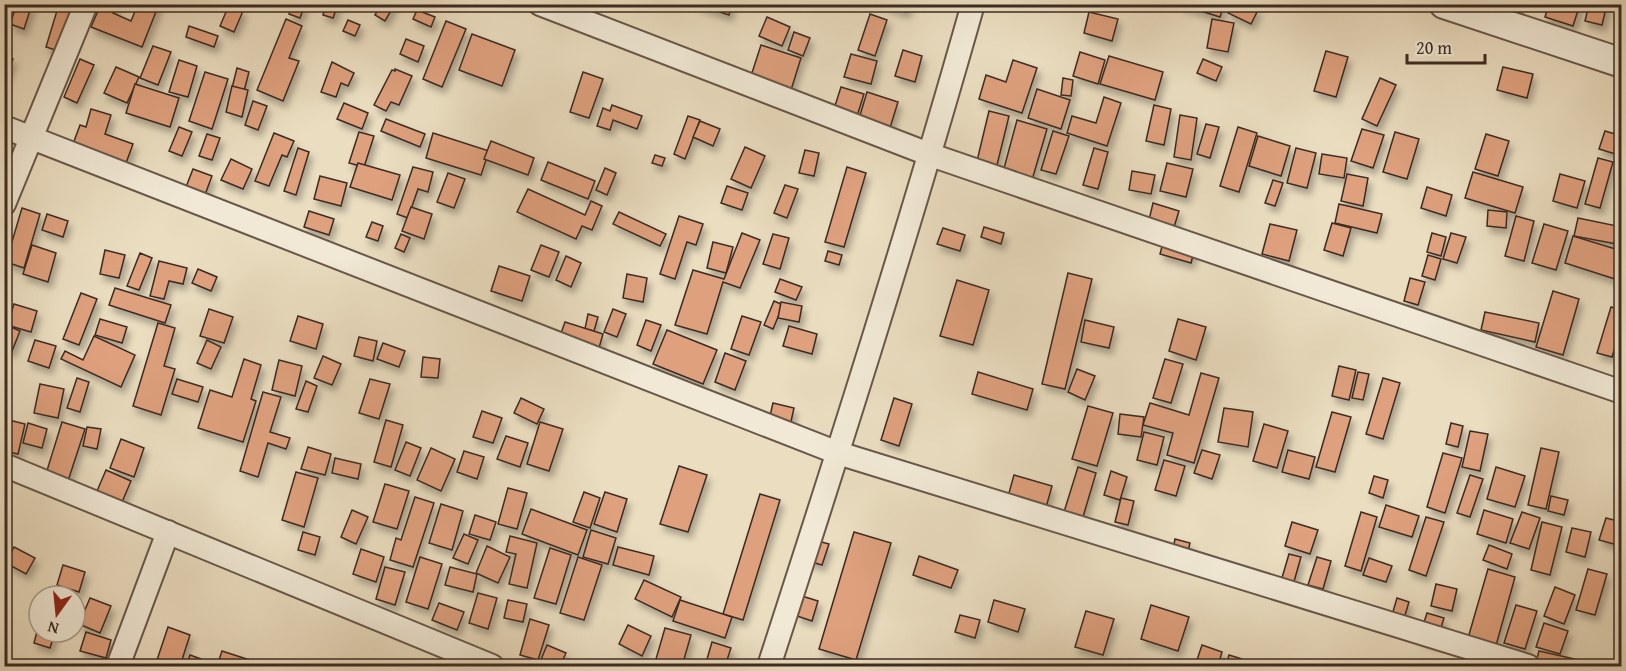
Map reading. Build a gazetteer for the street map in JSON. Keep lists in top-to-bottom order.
{
  "scale_bar": "20 m",
  "north": "bottom"
}
